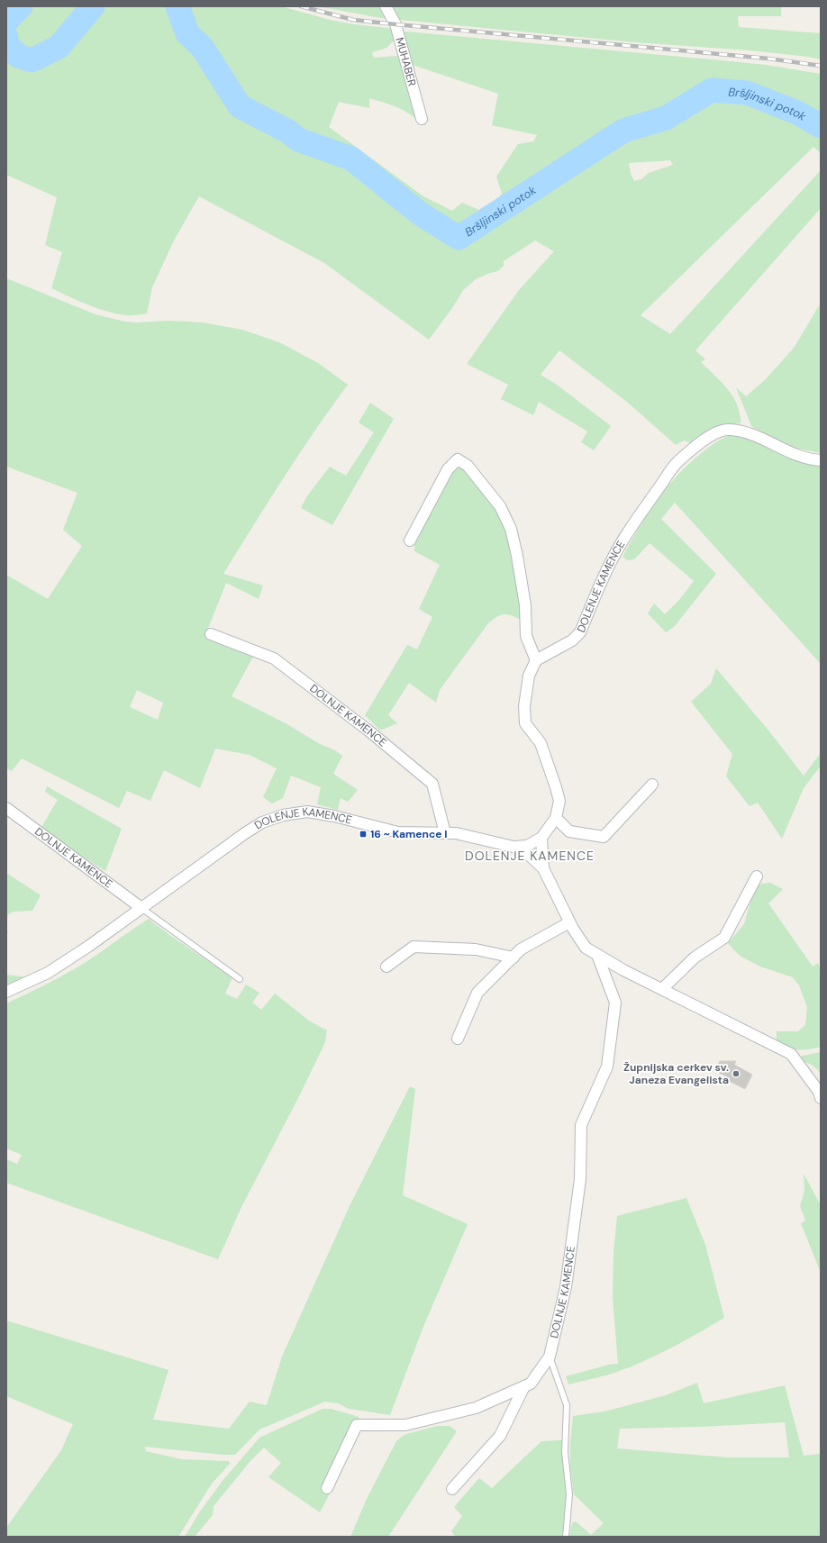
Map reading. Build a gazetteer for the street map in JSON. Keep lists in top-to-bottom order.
{
  "streets": {
    "street": ["MUHABER", "DOLENJE KAMENCE", "DOLNJE KAMENCE"]
  },
  "crossings": [
    ["DOLENJE KAMENCE", "DOLNJE KAMENCE"]
  ],
  "districts": ["DOLENJE KAMENCE"],
  "water": ["Bršljinski potok"],
  "places": {
    "transit": ["16 ~ Kamence I"],
    "other": ["Župnijska cerkev sv. Janeza Evangelista"]
  }
}
